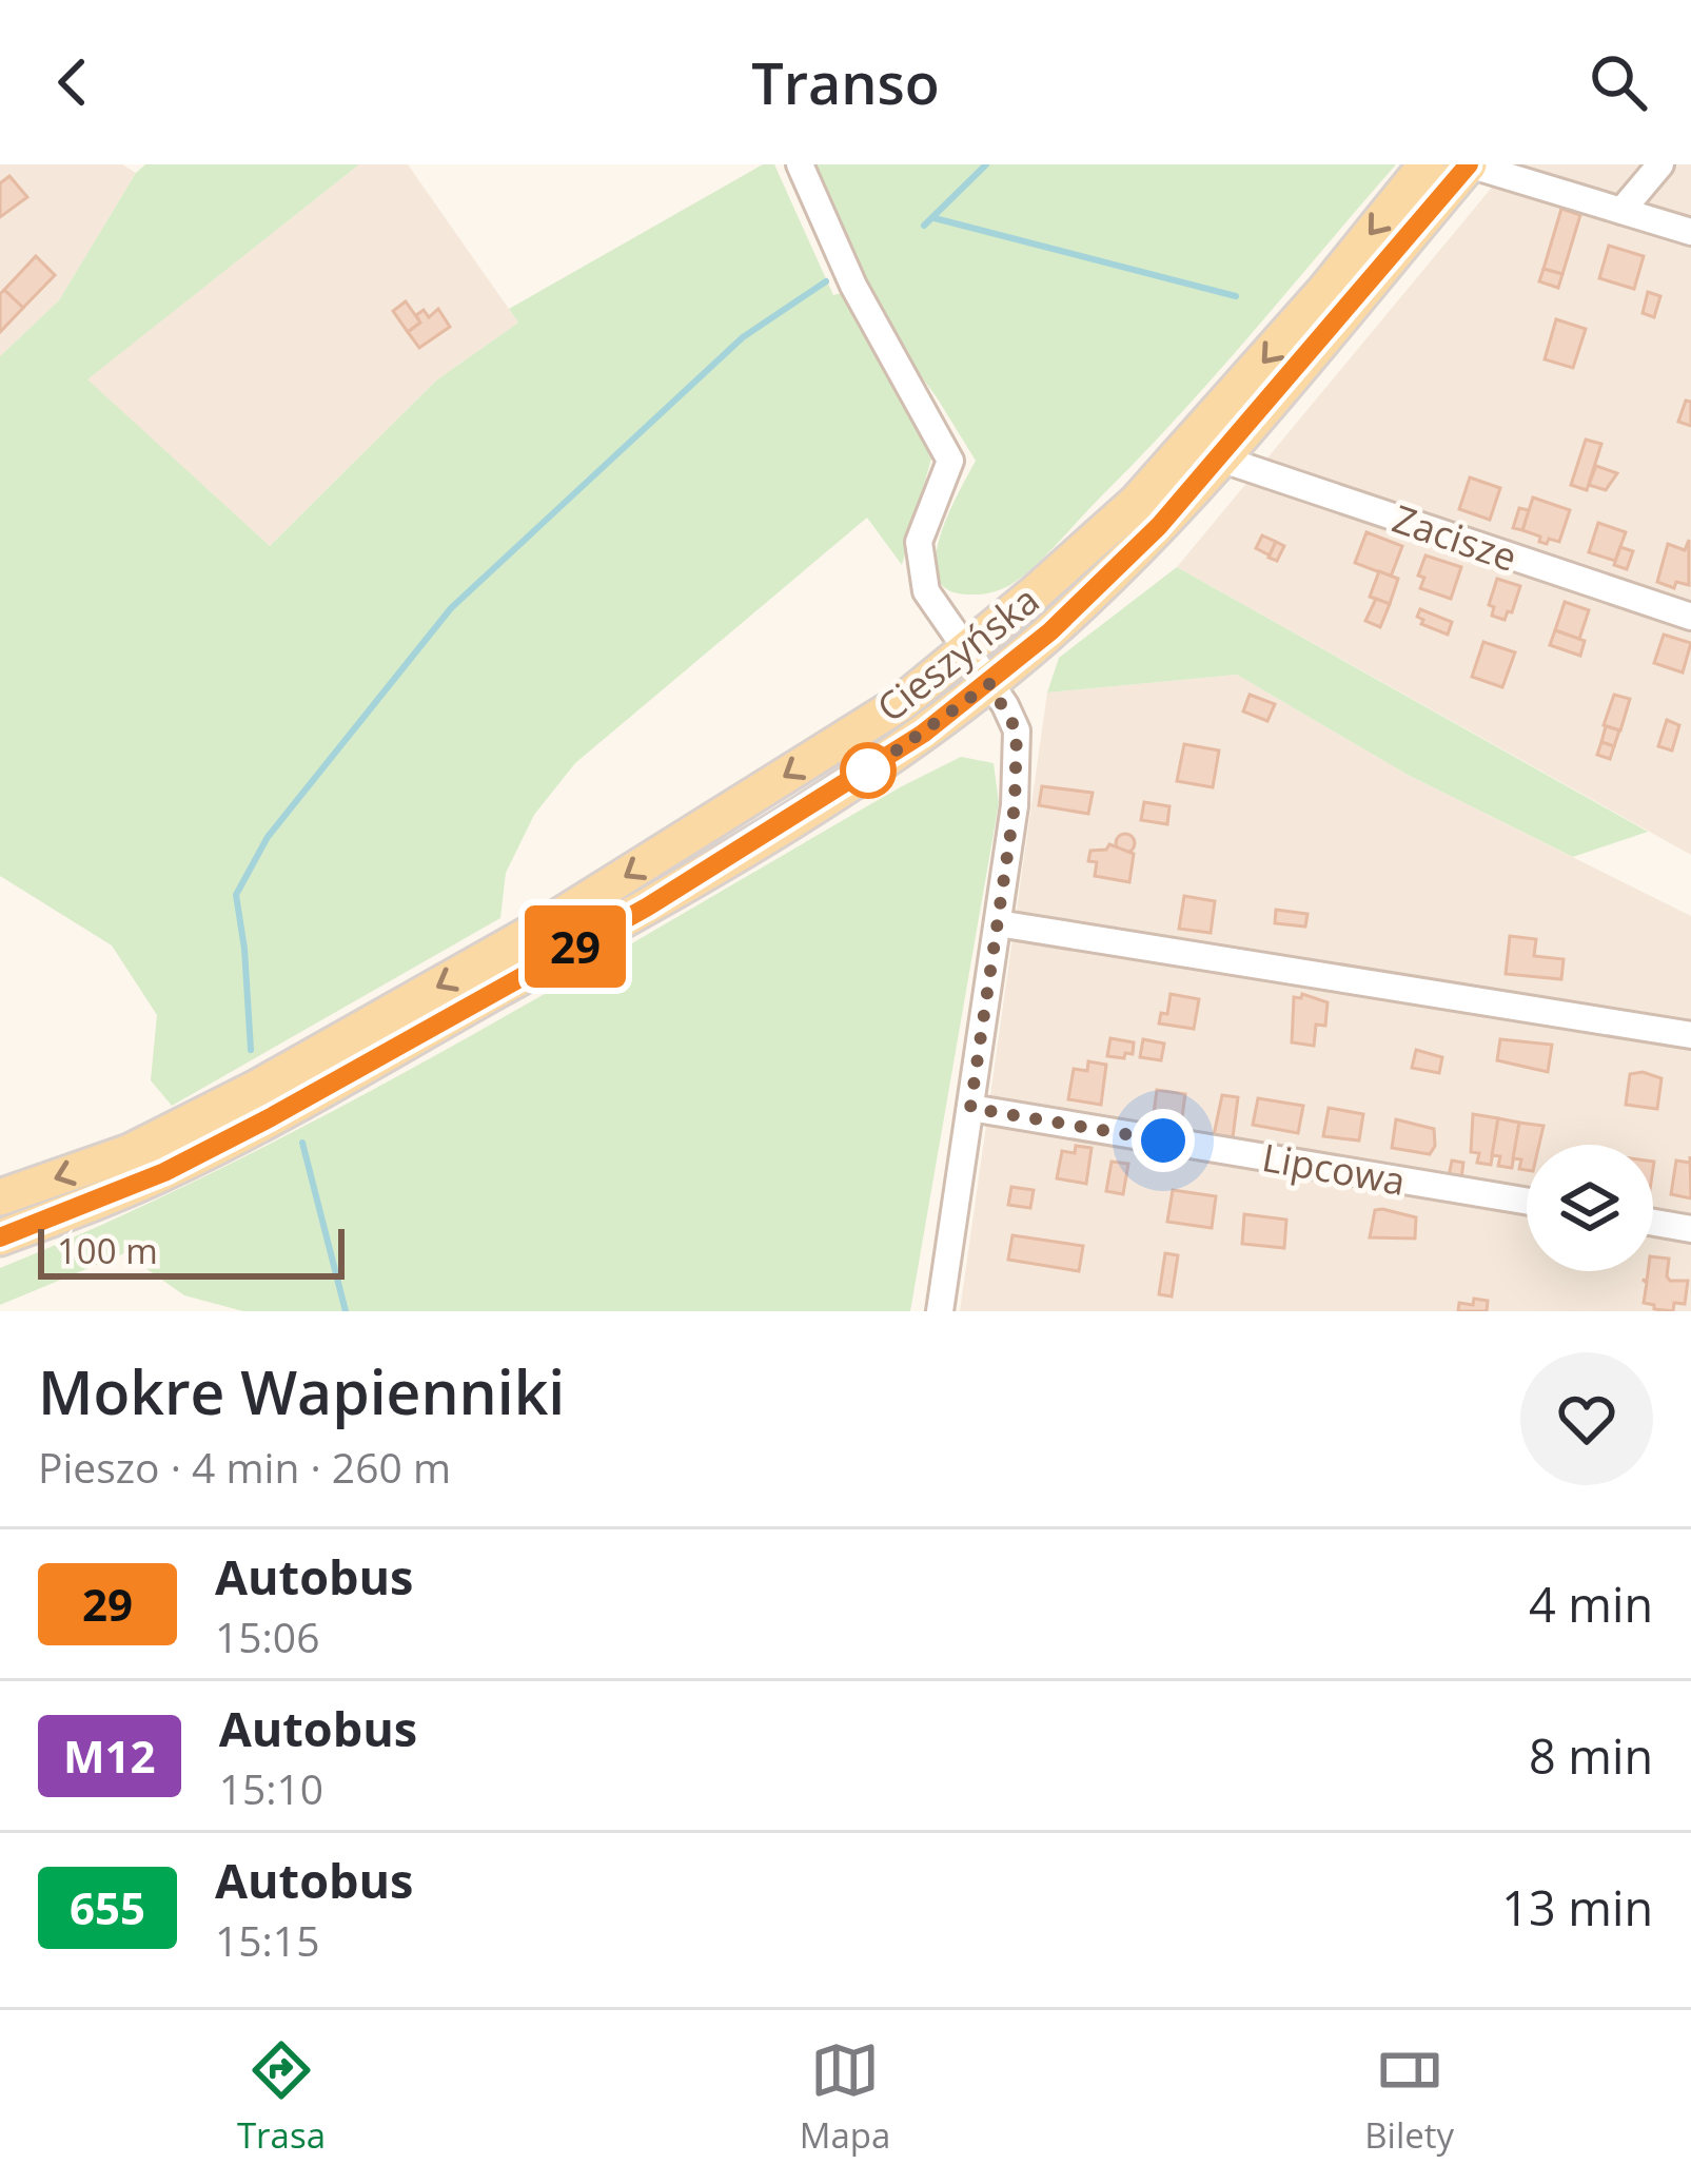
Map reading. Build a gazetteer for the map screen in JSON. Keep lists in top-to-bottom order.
{
  "streets": {
    "main road": ["Cieszyńska"],
    "street": ["Zacisze", "Lipcowa"]
  },
  "crossings": [
    ["Zacisze", "Cieszyńska"]
  ],
  "lines": ["bus line 29"],
  "scale_bar": "100 m",
  "page": {
    "header": "Transo",
    "on_map": "29",
    "scale": "100 m",
    "heading": ["Mokre Wapienniki", "Pieszo · 4 min · 260 m"],
    "list": [
      {
        "mark": "29",
        "name": "Autobus",
        "note": "15:06",
        "value": "4 min"
      },
      {
        "mark": "M12",
        "name": "Autobus",
        "note": "15:10",
        "value": "8 min"
      },
      {
        "mark": "655",
        "name": "Autobus",
        "note": "15:15",
        "value": "13 min"
      }
    ],
    "tabs": ["Trasa", "Mapa", "Bilety"]
  }
}
